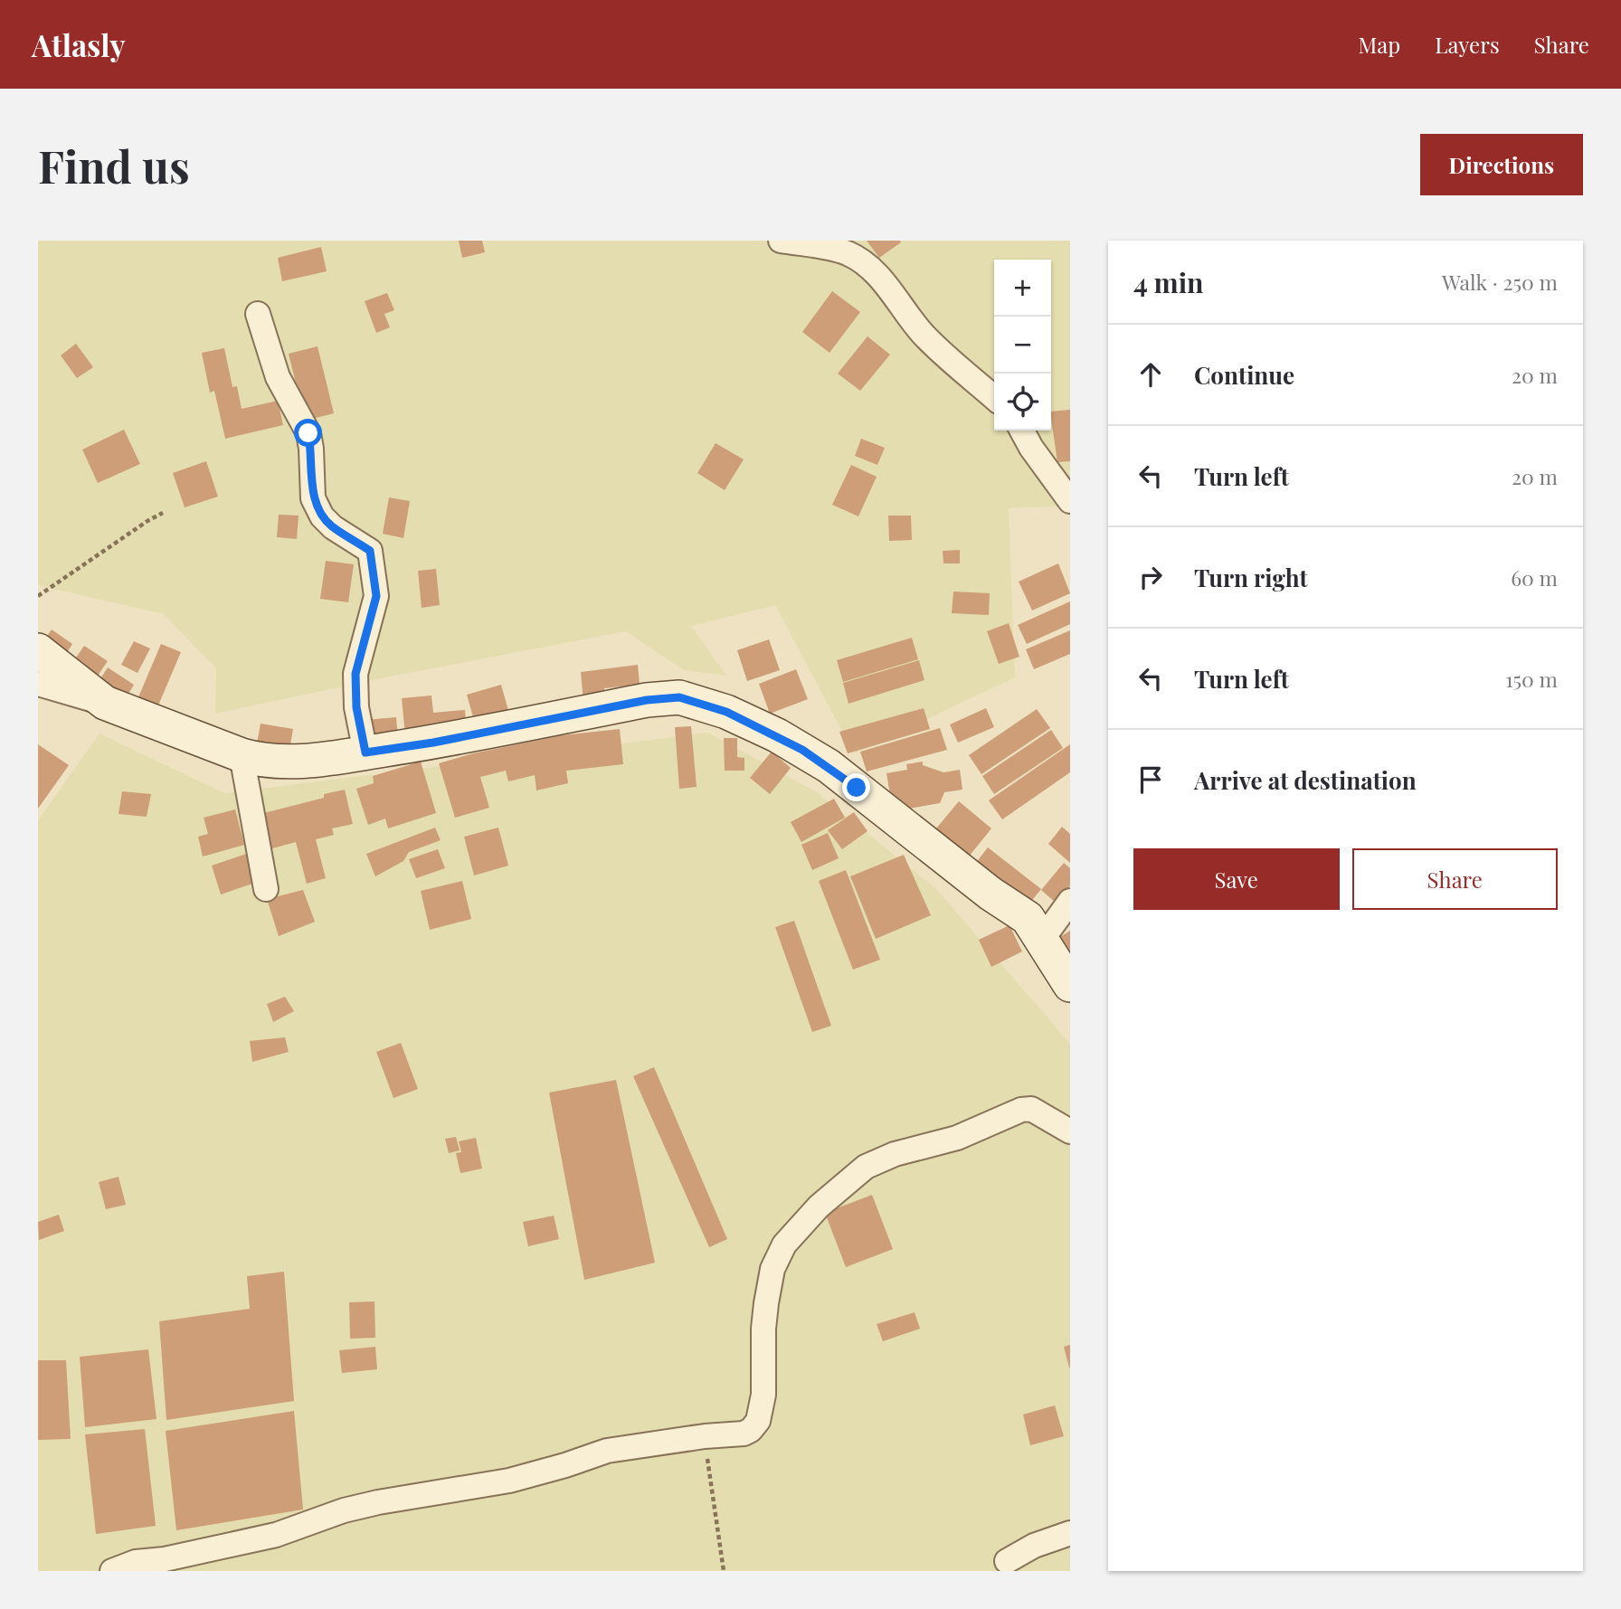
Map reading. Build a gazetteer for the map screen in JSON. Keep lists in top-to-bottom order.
{
  "page": {
    "header": "Atlasly",
    "nav": ["Map", "Layers", "Share"],
    "buttons": [
      "Directions",
      ["Save", "Share"]
    ],
    "title": "Find us",
    "heading": ["4 min", "Walk · 250 m"],
    "map_buttons": ["+", "−"],
    "list": [
      ["Continue", "20 m"],
      ["Turn left", "20 m"],
      ["Turn right", "60 m"],
      ["Turn left", "150 m"],
      "Arrive at destination"
    ]
  }
}
